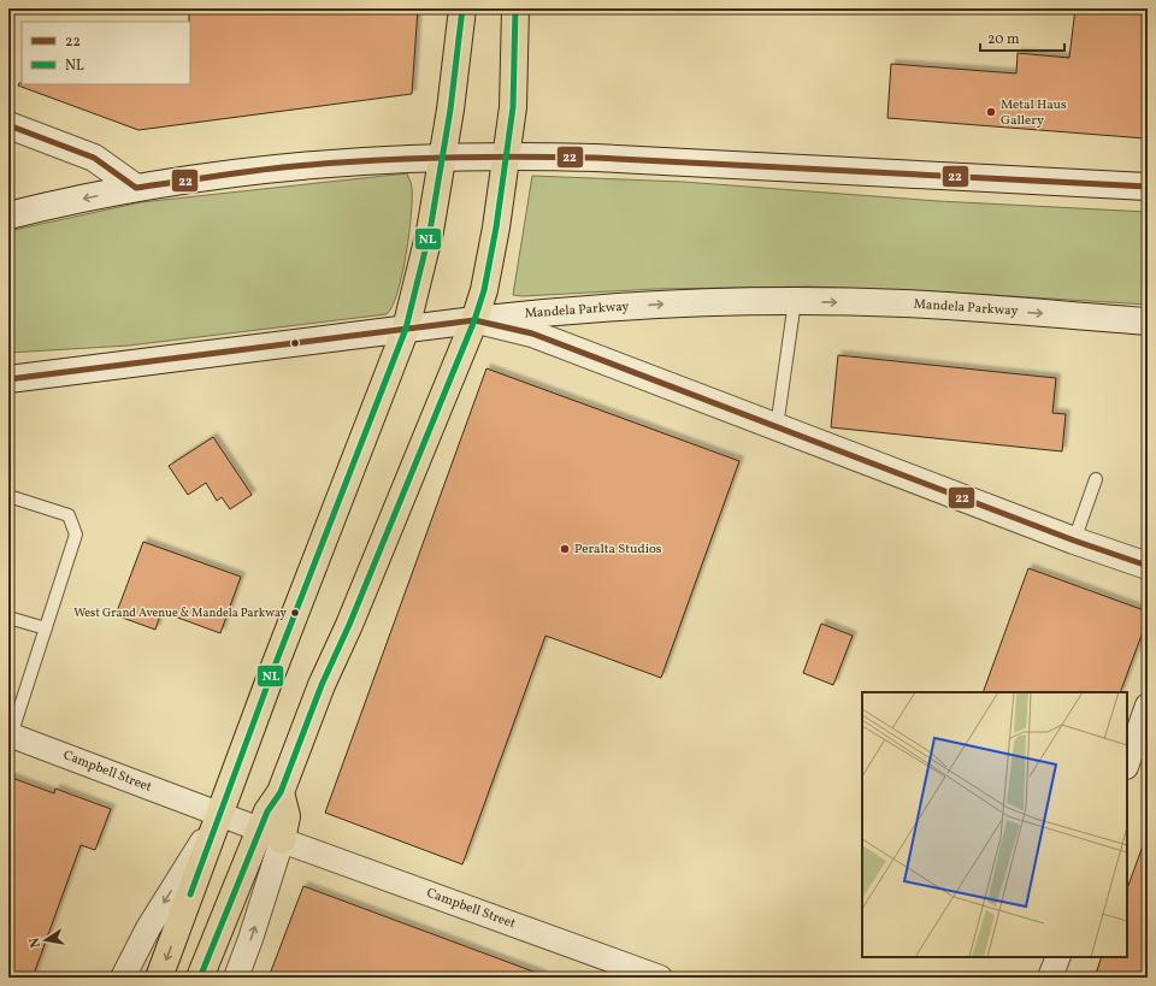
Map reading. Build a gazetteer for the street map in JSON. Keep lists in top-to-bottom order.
{
  "streets": {
    "main road": ["Mandela Parkway"],
    "street": ["Campbell Street"]
  },
  "places": ["Metal Haus Gallery", "Peralta Studios", "West Grand Avenue & Mandela Parkway"],
  "lines": ["transit line NL", "transit line 22"],
  "legend": ["22", "NL"],
  "scale_bar": "20 m",
  "north": "left"
}
